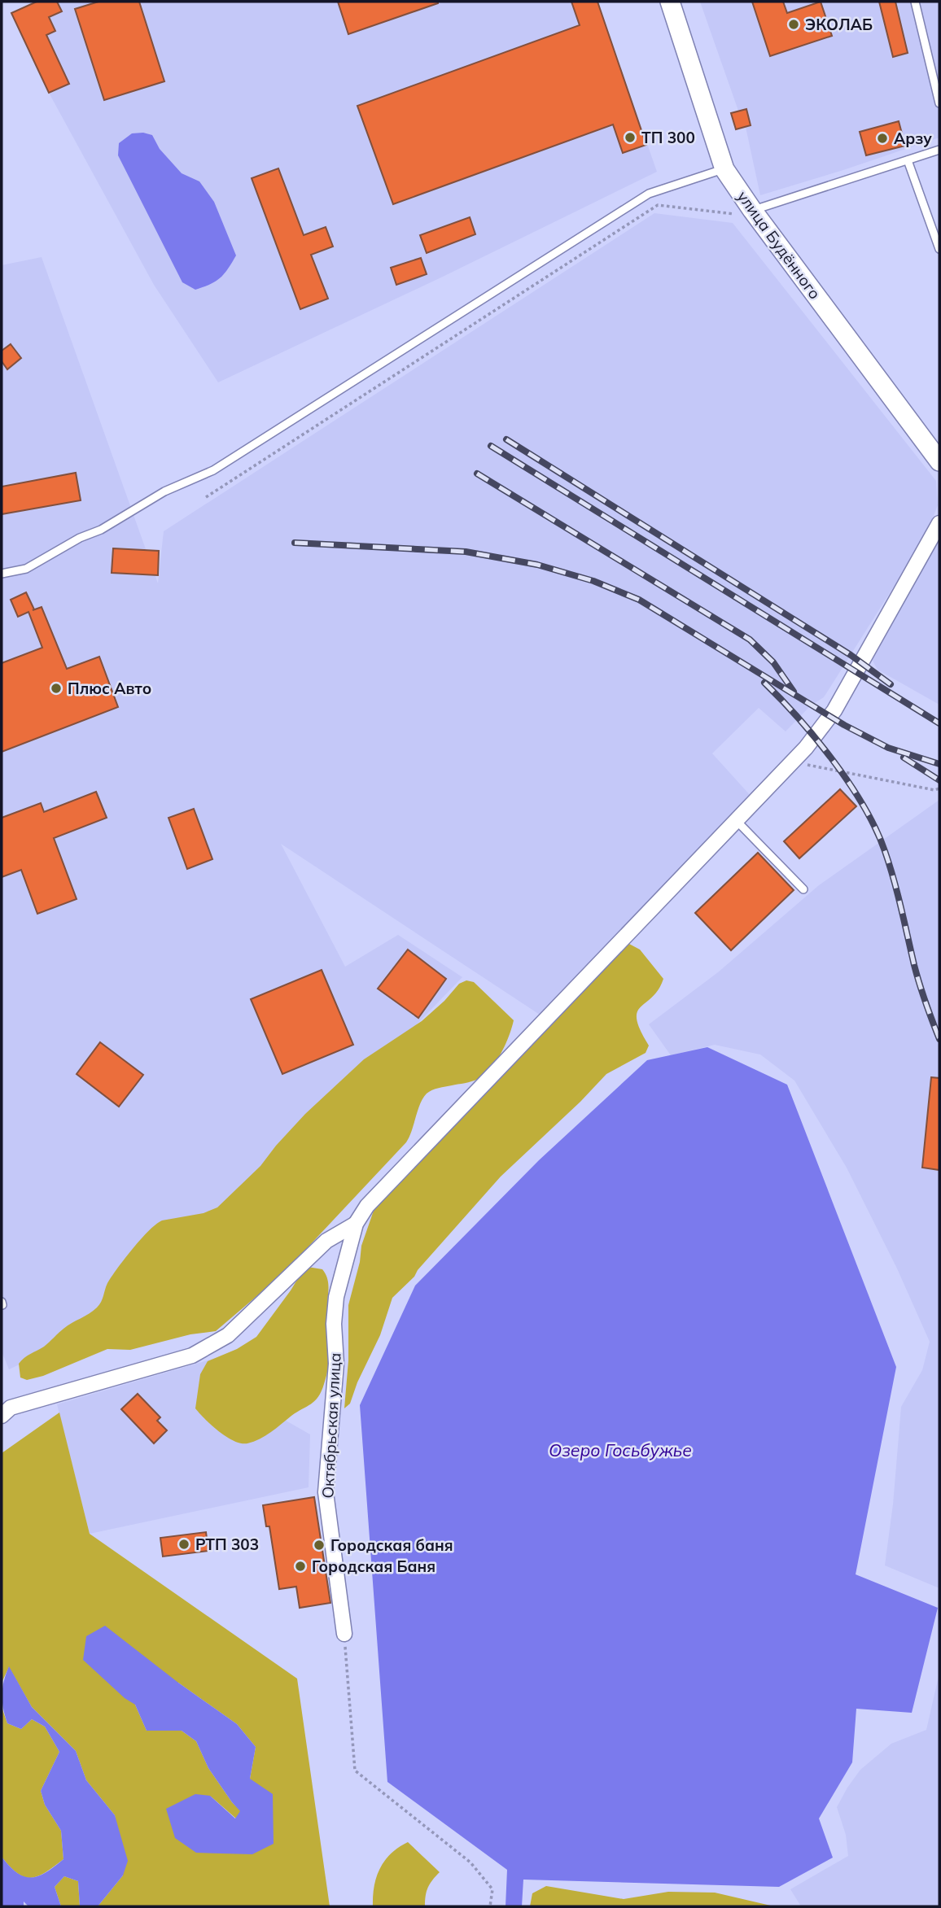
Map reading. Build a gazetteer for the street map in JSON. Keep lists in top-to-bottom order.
{
  "streets": {
    "street": ["улица Будённого", "Октябрьская улица"]
  },
  "water": ["Озеро Госьбужье"],
  "places": [
    "ЭКОЛАБ",
    "ТП 300",
    "Арзу",
    "Плюс Авто",
    "РТП 303",
    "Городская баня",
    "Городская Баня"
  ]
}
